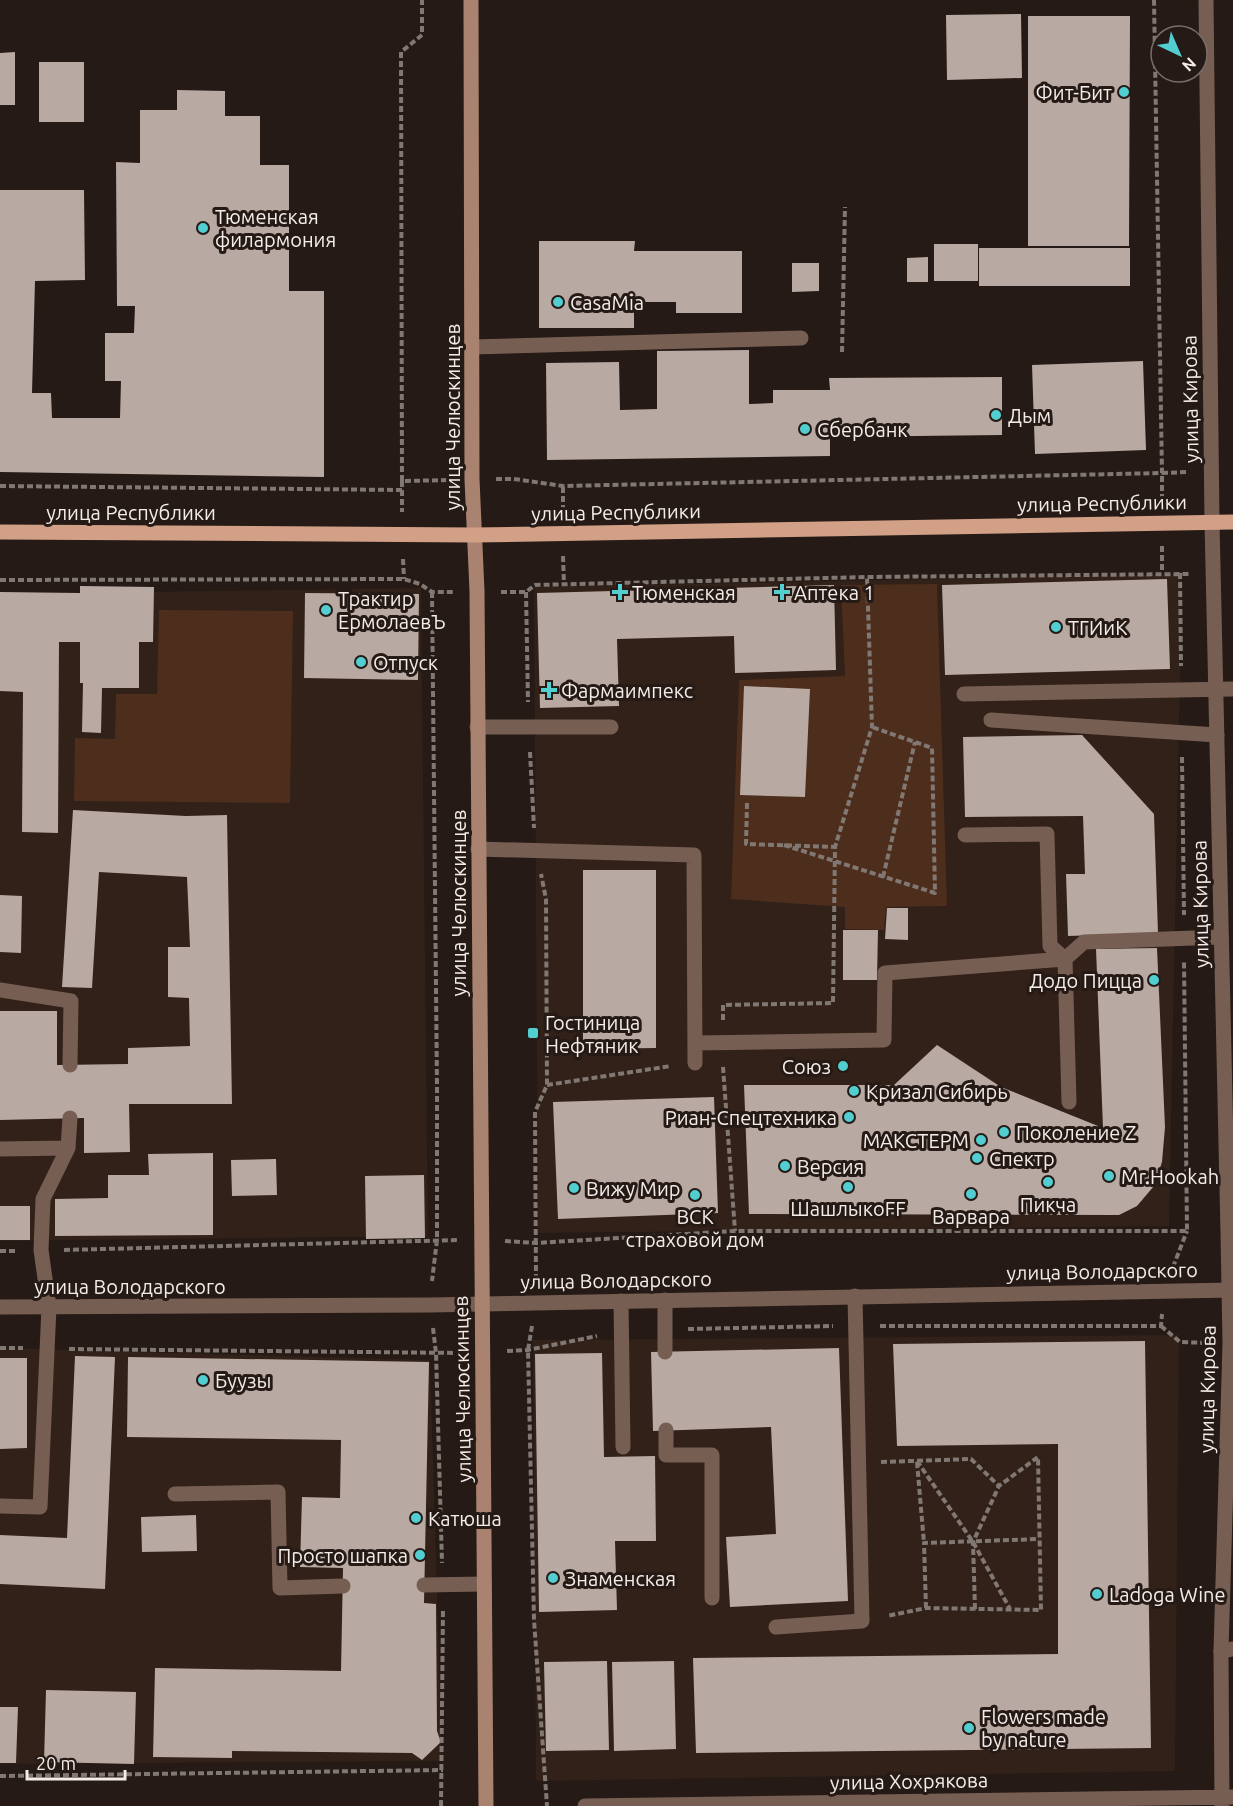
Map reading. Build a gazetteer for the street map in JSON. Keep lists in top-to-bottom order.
{
  "streets": {
    "main road": ["улица Челюскинцев", "улица Республики"],
    "street": ["улица Кирова", "улица Володарского", "улица Хохрякова"]
  },
  "crossings": [
    ["улица Кирова", "улица Республики"],
    ["улица Кирова", "улица Володарского"],
    ["улица Кирова", "улица Хохрякова"],
    ["улица Челюскинцев", "улица Республики"],
    ["улица Челюскинцев", "улица Володарского"]
  ],
  "places": {
    "other": [
      "Фит-Бит",
      "Тюменская филармония",
      "CasaMia",
      "Дым",
      "Сбербанк",
      "Трактир ЕрмолаевЪ",
      "ТГИиК",
      "Отпуск",
      "Додо Пицца",
      "Союз",
      "Кризал Сибирь",
      "Риан-Спецтехника",
      "Поколение Z",
      "МАКСТЕРМ",
      "Спектр",
      "Версия",
      "Mr.Hookah",
      "Пикча",
      "ШашлыкoFF",
      "Вижу Мир",
      "Варвара",
      "ВСК страховой дом",
      "Буузы",
      "Катюша",
      "Просто шапка",
      "Знаменская",
      "Ladoga Wine",
      "Flowers made by nature"
    ],
    "health": ["Тюменская", "Аптека 1", "Фармаимпекс"],
    "transit": ["Гостиница Нефтяник"]
  },
  "scale_bar": "20 m",
  "north": "bottom right"
}
